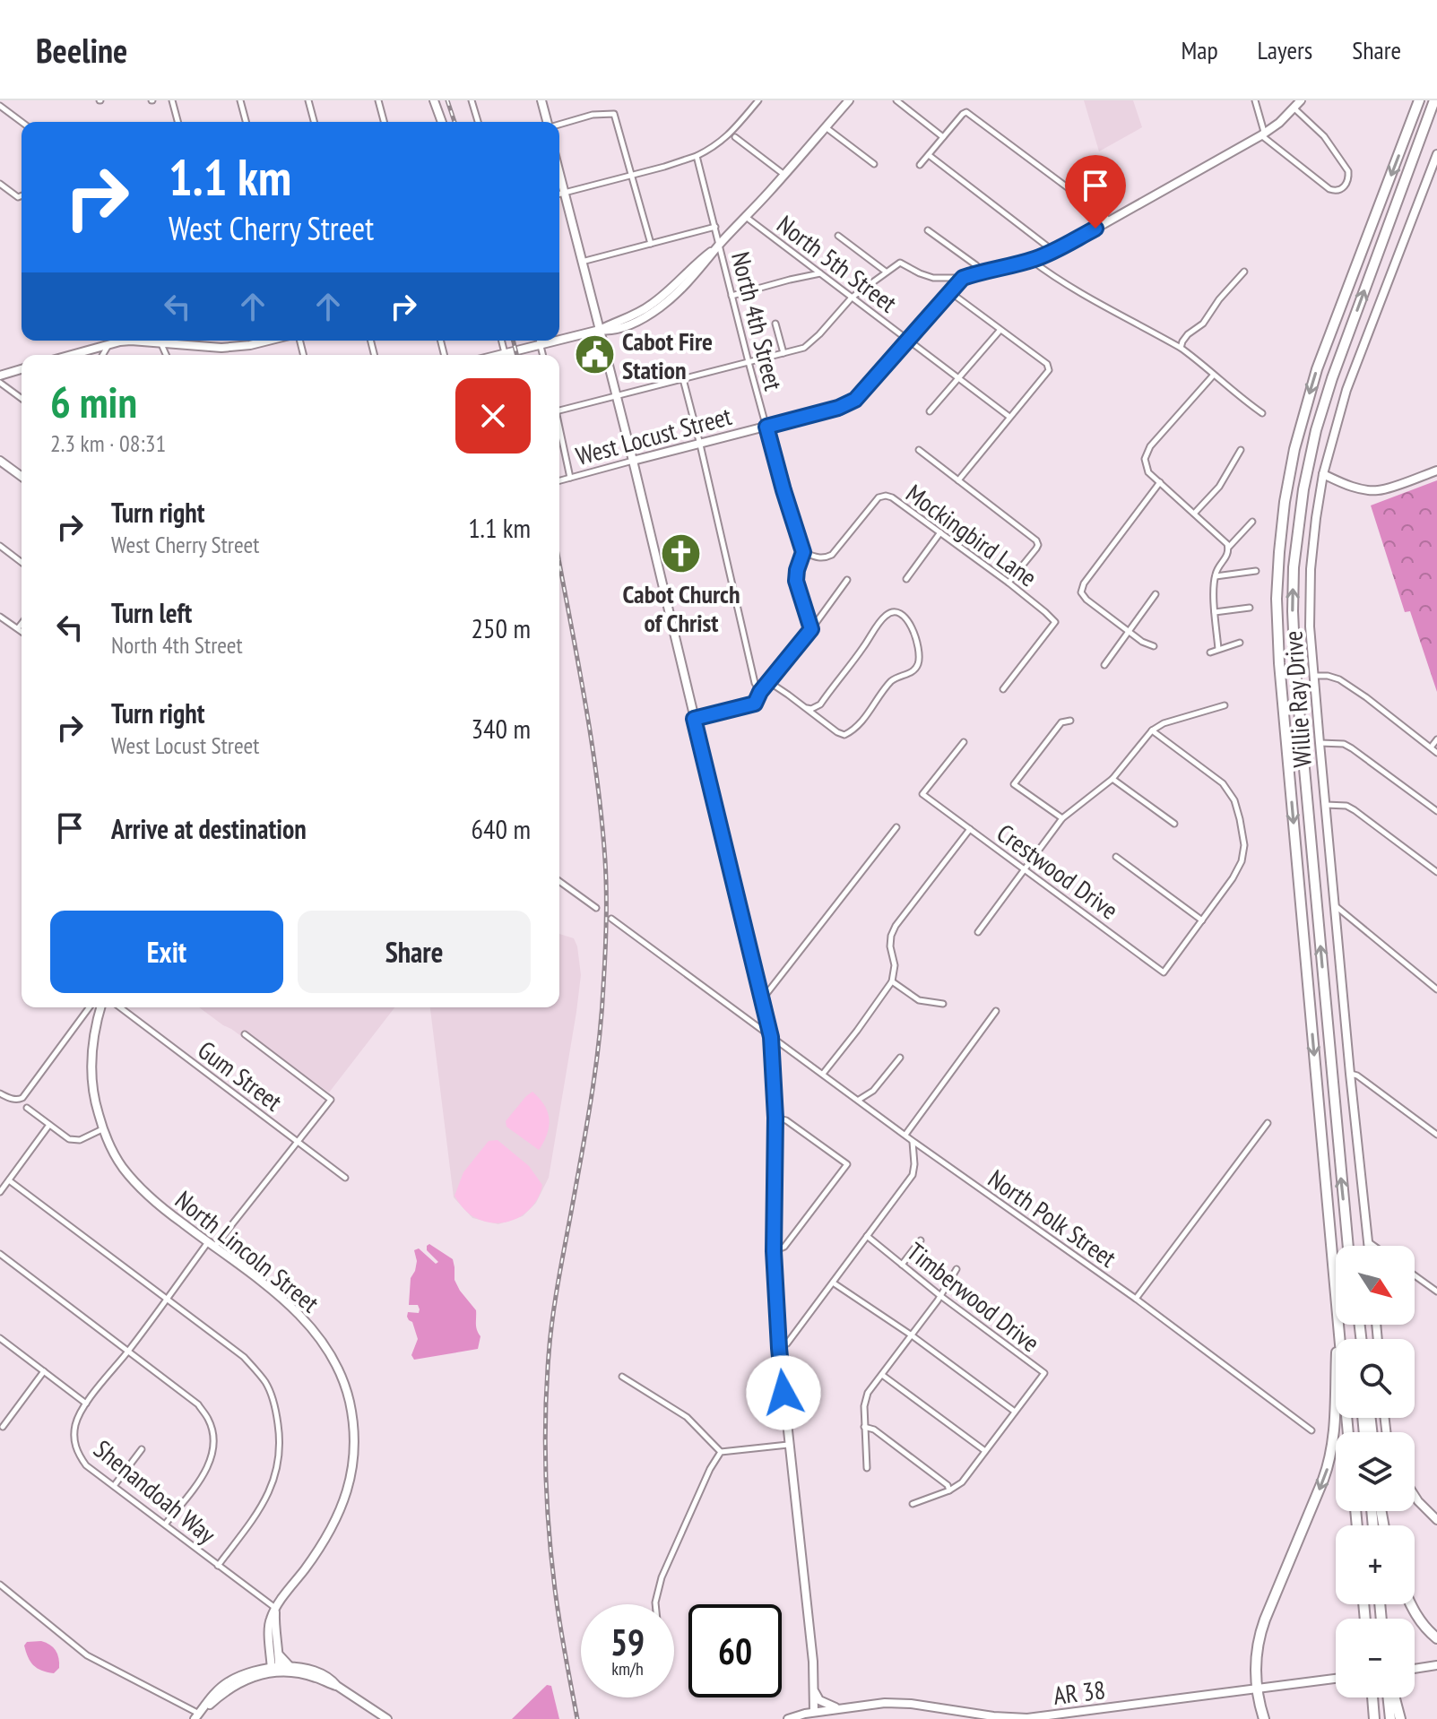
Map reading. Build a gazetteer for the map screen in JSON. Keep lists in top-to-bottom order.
{
  "streets": {
    "street": [
      "North 5th Street",
      "North 4th Street",
      "West Locust Street",
      "Mockingbird Lane",
      "Willie Ray Drive",
      "Crestwood Drive",
      "Gum Street",
      "North Polk Street",
      "North Lincoln Street",
      "Timberwood Drive",
      "Shenandoah Way",
      "AR 38"
    ]
  },
  "crossings": [
    ["North 5th Street", "West Locust Street"],
    ["North 4th Street", "West Locust Street"],
    ["North 4th Street", "Mockingbird Lane"],
    ["Gum Street", "Shenandoah Way"],
    ["North Lincoln Street", "Shenandoah Way"]
  ],
  "places": {
    "public building": ["Cabot Fire Station"],
    "church": ["Cabot Church of Christ"]
  },
  "north": "bottom right",
  "page": {
    "header": "Beeline",
    "nav": ["Map", "Layers", "Share"],
    "turn": ["1.1 km", "West Cherry Street"],
    "heading": ["6 min", "2.3 km · 08:31"],
    "list": [
      {
        "name": "Turn right",
        "note": "West Cherry Street",
        "value": "1.1 km"
      },
      {
        "name": "Turn left",
        "note": "North 4th Street",
        "value": "250 m"
      },
      {
        "name": "Turn right",
        "note": "West Locust Street",
        "value": "340 m"
      },
      {
        "name": "Arrive at destination",
        "value": "640 m"
      }
    ],
    "buttons": ["Exit", "Share"],
    "map_buttons": ["+", "−"],
    "speed": "59 km/h",
    "limit": "60"
  }
}
